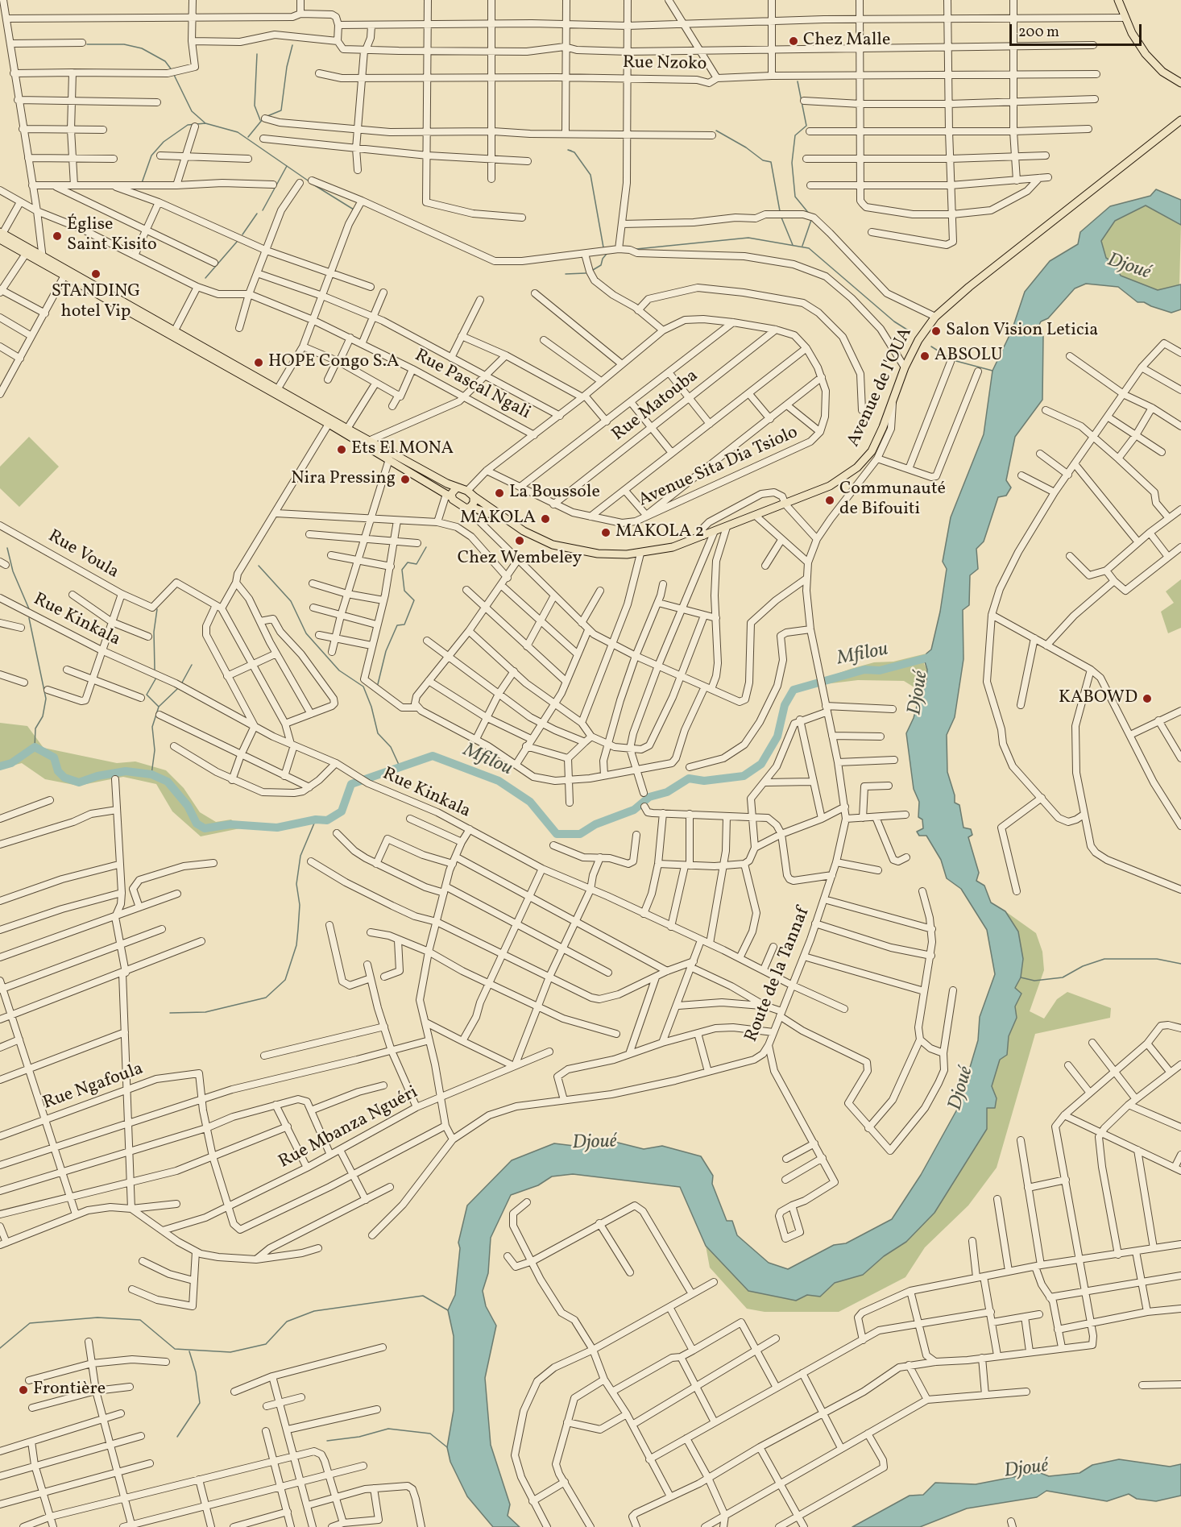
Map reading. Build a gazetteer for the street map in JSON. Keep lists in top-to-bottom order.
{
  "streets": {
    "main road": ["Avenue de l'OUA"],
    "street": [
      "Rue Nzoko",
      "Rue Pascal Ngali",
      "Rue Matouba",
      "Avenue Sita Dia Tsiolo",
      "Rue Voula",
      "Rue Kinkala",
      "Route de la Tannaf",
      "Rue Ngafoula",
      "Rue Mbanza Nguéri"
    ]
  },
  "crossings": [
    ["Rue Pascal Ngali", "Avenue Sita Dia Tsiolo"],
    ["Avenue de l'OUA", "Avenue Sita Dia Tsiolo"],
    ["Avenue de l'OUA", "Route de la Tannaf"],
    ["Rue Matouba", "Avenue Sita Dia Tsiolo"],
    ["Rue Kinkala", "Route de la Tannaf"]
  ],
  "water": ["Djoué", "Mfilou"],
  "places": [
    "Chez Malle",
    "Église Saint Kisito",
    "STANDING hotel Vip",
    "Salon Vision Leticia",
    "ABSOLU",
    "HOPE Congo S.A",
    "Ets El MONA",
    "Nira Pressing",
    "La Boussole",
    "Communauté de Bifouiti",
    "MAKOLA",
    "MAKOLA 2",
    "Chez Wembeley",
    "KABOWD",
    "Frontière"
  ],
  "scale_bar": "200 m"
}
